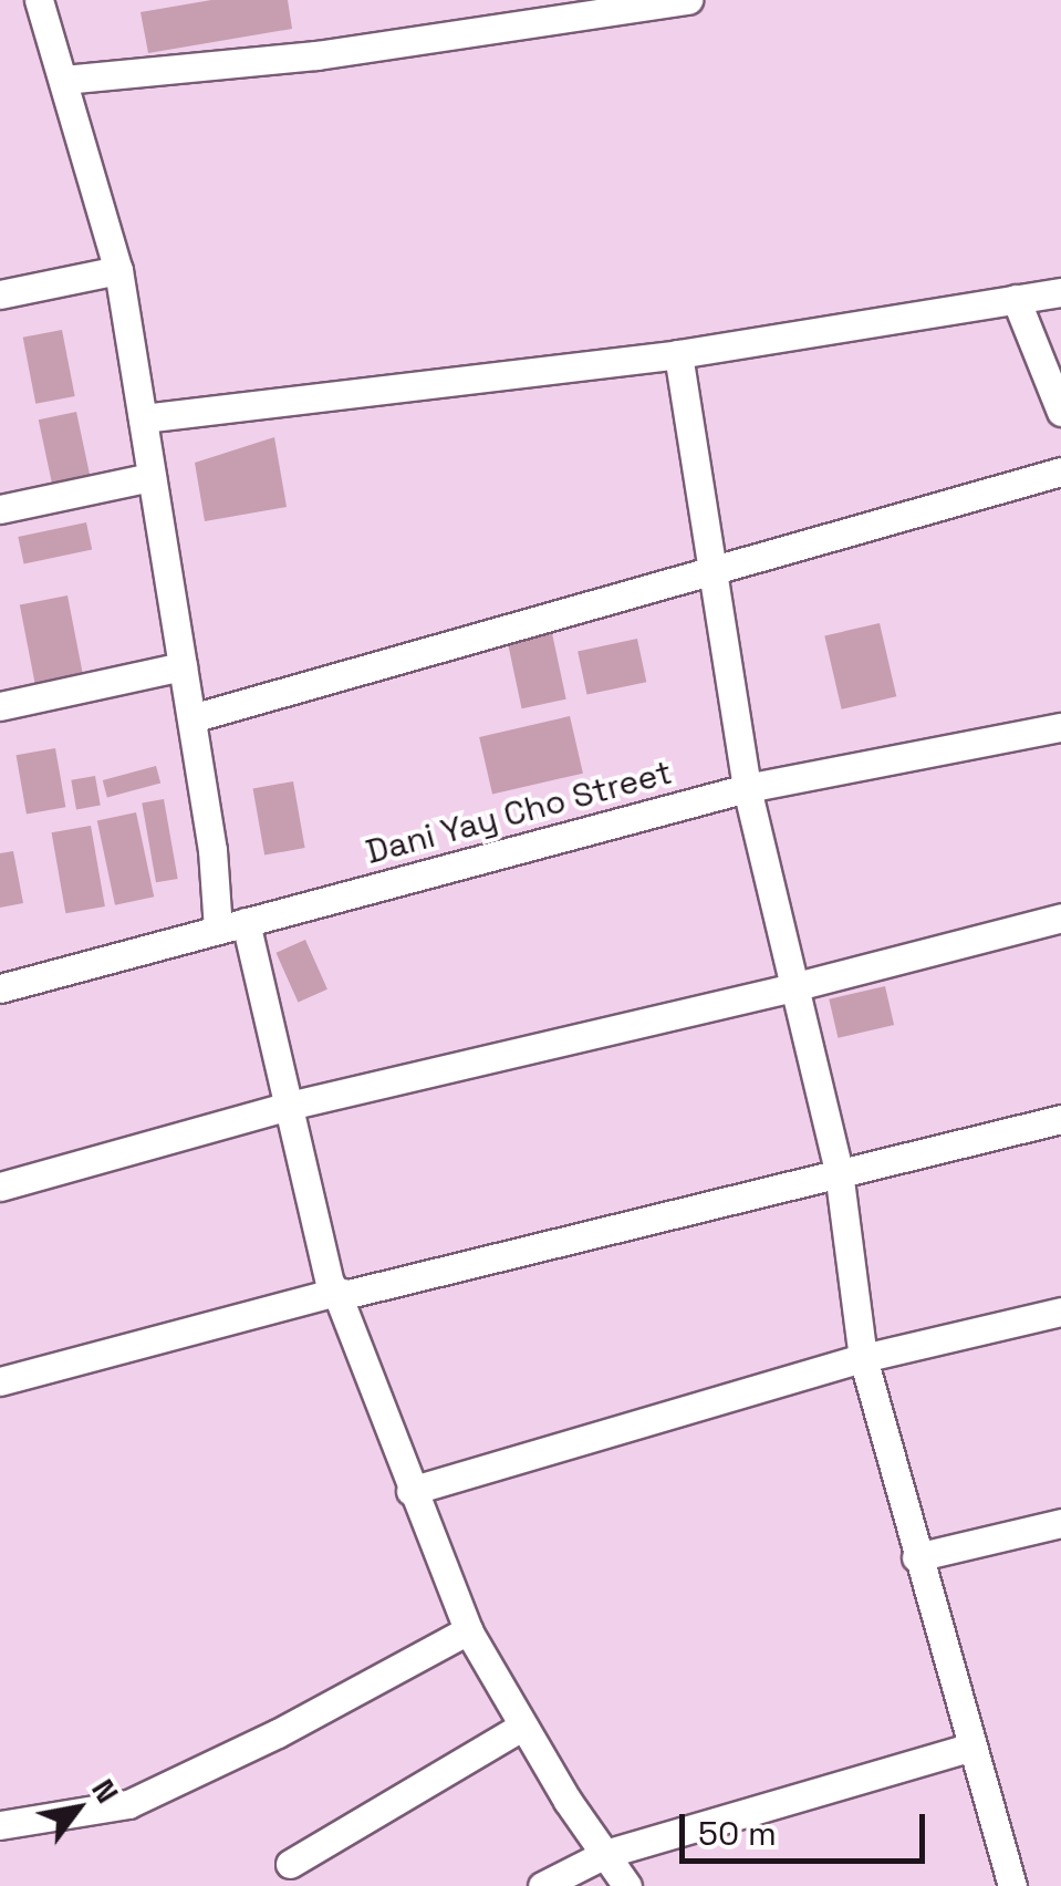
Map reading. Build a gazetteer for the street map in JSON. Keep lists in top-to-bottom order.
{
  "streets": {
    "street": ["Dani Yay Cho Street"]
  },
  "scale_bar": "50 m",
  "north": "top right"
}
